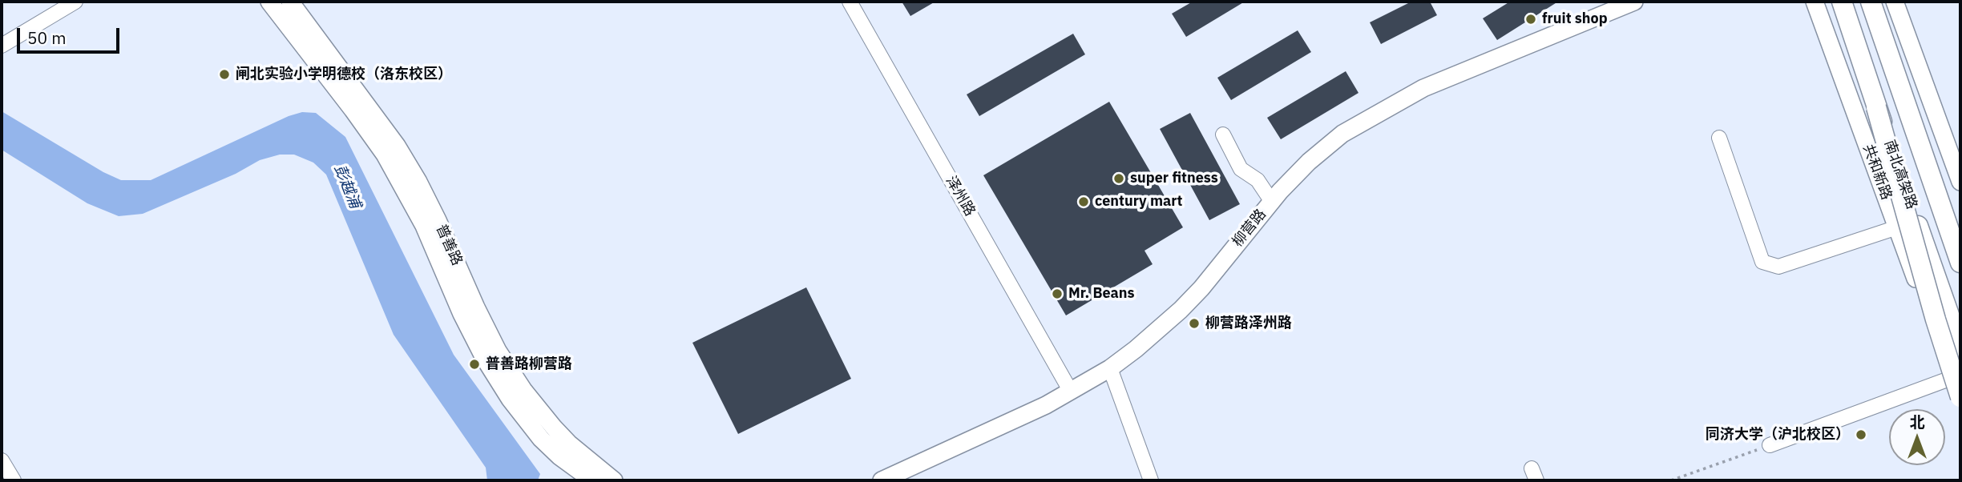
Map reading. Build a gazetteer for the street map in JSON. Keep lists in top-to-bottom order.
{
  "streets": {
    "highway": ["南北高架路"],
    "main road": ["共和新路", "柳营路", "普善路"],
    "street": ["泽州路"]
  },
  "crossings": [
    ["共和新路", "南北高架路"],
    ["泽州路", "柳营路"]
  ],
  "water": ["彭越浦"],
  "places": [
    "fruit shop",
    "闸北实验小学明德校（洛东校区）",
    "super fitness",
    "century mart",
    "Mr. Beans",
    "柳营路泽州路",
    "普善路柳营路",
    "同济大学（沪北校区）"
  ],
  "scale_bar": "50 m",
  "north": "top"
}
